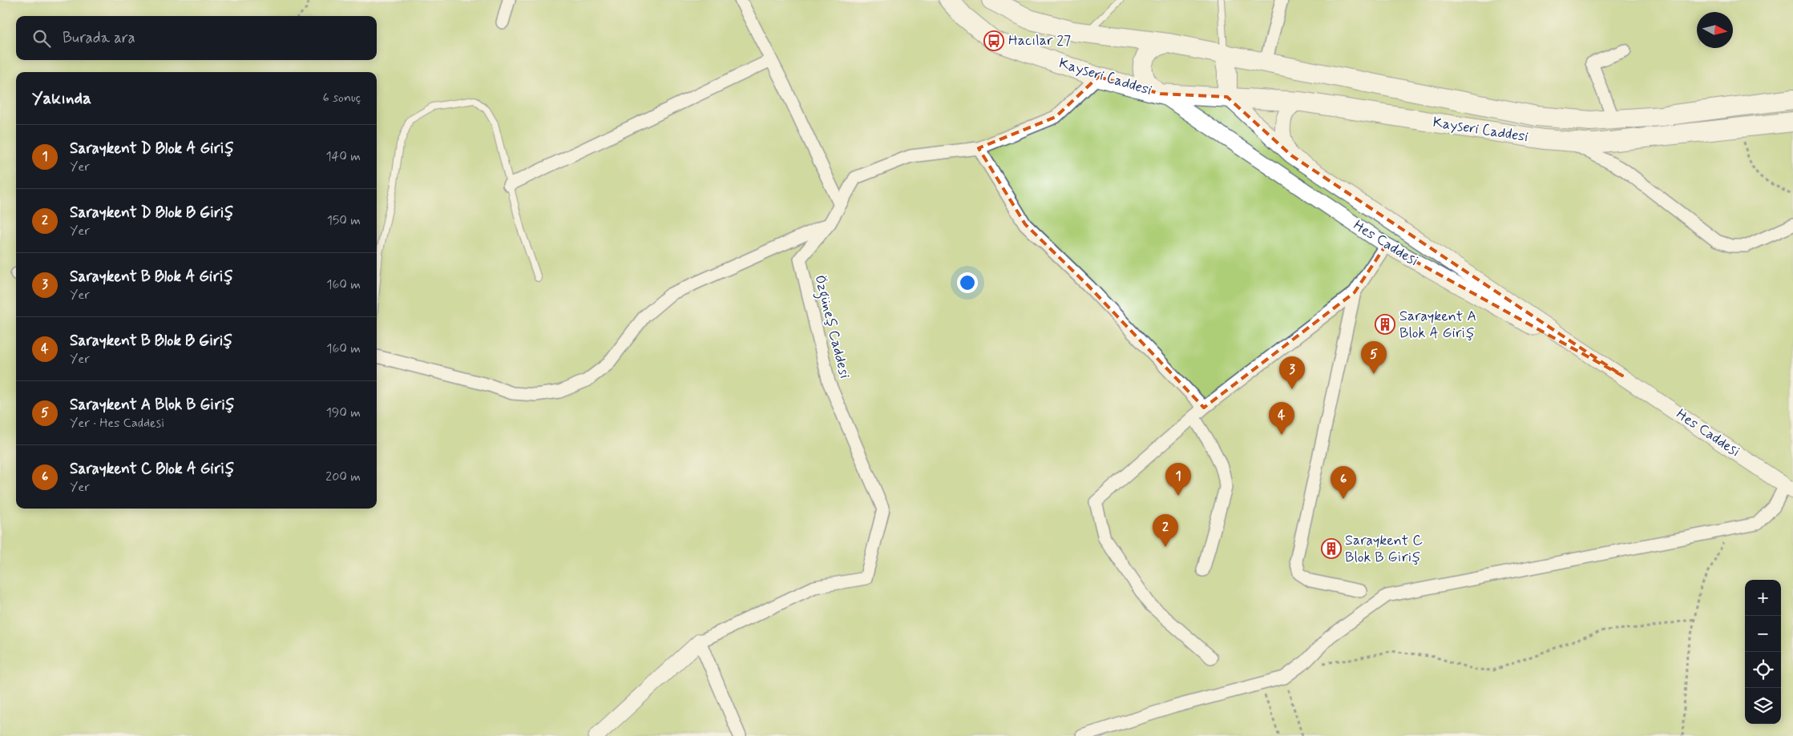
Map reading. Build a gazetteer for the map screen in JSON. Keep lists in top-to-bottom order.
{
  "streets": {
    "main road": ["Kayseri Caddesi"],
    "street": ["Hes Caddesi", "Özgüneş Caddesi"]
  },
  "crossings": [
    ["Kayseri Caddesi", "Hes Caddesi"],
    ["Kayseri Caddesi", "Özgüneş Caddesi"]
  ],
  "places": {
    "bus stop": ["Hacılar 27"],
    "building": ["Saraykent A Blok A Giriş", "Saraykent C Blok B Giriş"]
  },
  "north": "right",
  "page": {
    "search": "Burada ara",
    "heading": ["Yakında", "6 sonuç"],
    "list": [
      {
        "mark": "1",
        "name": "Saraykent D Blok A Giriş",
        "note": "Yer",
        "value": "140 m"
      },
      {
        "mark": "2",
        "name": "Saraykent D Blok B Giriş",
        "note": "Yer",
        "value": "150 m"
      },
      {
        "mark": "3",
        "name": "Saraykent B Blok A Giriş",
        "note": "Yer",
        "value": "160 m"
      },
      {
        "mark": "4",
        "name": "Saraykent B Blok B Giriş",
        "note": "Yer",
        "value": "160 m"
      },
      {
        "mark": "5",
        "name": "Saraykent A Blok B Giriş",
        "note": "Yer · Hes Caddesi",
        "value": "190 m"
      },
      {
        "mark": "6",
        "name": "Saraykent C Blok A Giriş",
        "note": "Yer",
        "value": "200 m"
      }
    ],
    "pins": [
      "5",
      "3",
      "4",
      "1",
      "6",
      "2"
    ],
    "map_buttons": ["+", "−"]
  }
}
